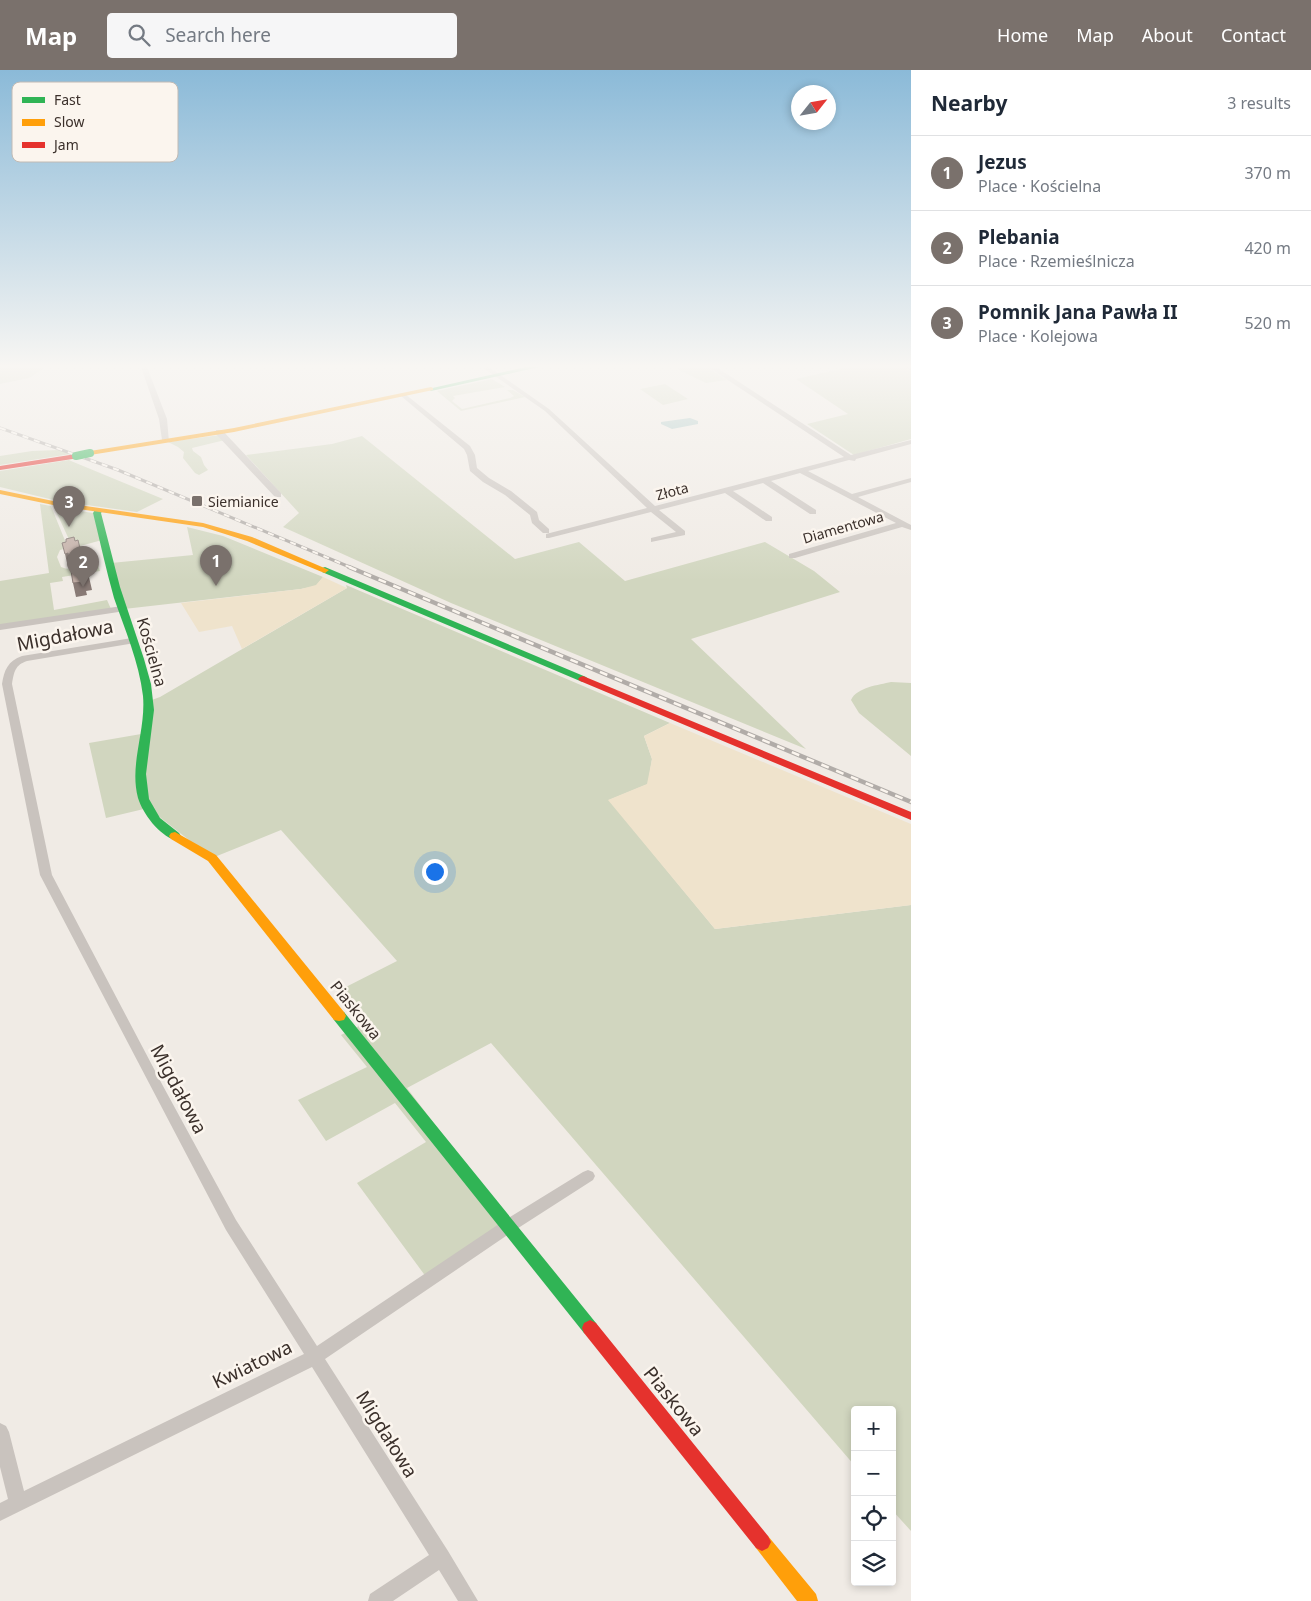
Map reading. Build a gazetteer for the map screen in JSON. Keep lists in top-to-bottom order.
{
  "streets": {
    "street": [
      "Złota",
      "Diamentowa",
      "Migdałowa",
      "Kościelna",
      "Piaskowa",
      "Kwiatowa"
    ]
  },
  "crossings": [
    ["Migdałowa", "Kościelna"],
    ["Migdałowa", "Kwiatowa"],
    ["Kościelna", "Piaskowa"],
    ["Piaskowa", "Kwiatowa"]
  ],
  "places": {
    "transit": ["Siemianice"]
  },
  "legend": ["Fast", "Slow", "Jam"],
  "north": "top right",
  "page": {
    "header": "Map",
    "search": "Search here",
    "nav": [
      "Home",
      "Map",
      "About",
      "Contact"
    ],
    "heading": ["Nearby", "3 results"],
    "list": [
      {
        "mark": "1",
        "name": "Jezus",
        "note": "Place · Kościelna",
        "value": "370 m"
      },
      {
        "mark": "2",
        "name": "Plebania",
        "note": "Place · Rzemieślnicza",
        "value": "420 m"
      },
      {
        "mark": "3",
        "name": "Pomnik Jana Pawła II",
        "note": "Place · Kolejowa",
        "value": "520 m"
      }
    ],
    "pins": ["3", "1", "2"],
    "map_buttons": ["+", "−"]
  }
}
